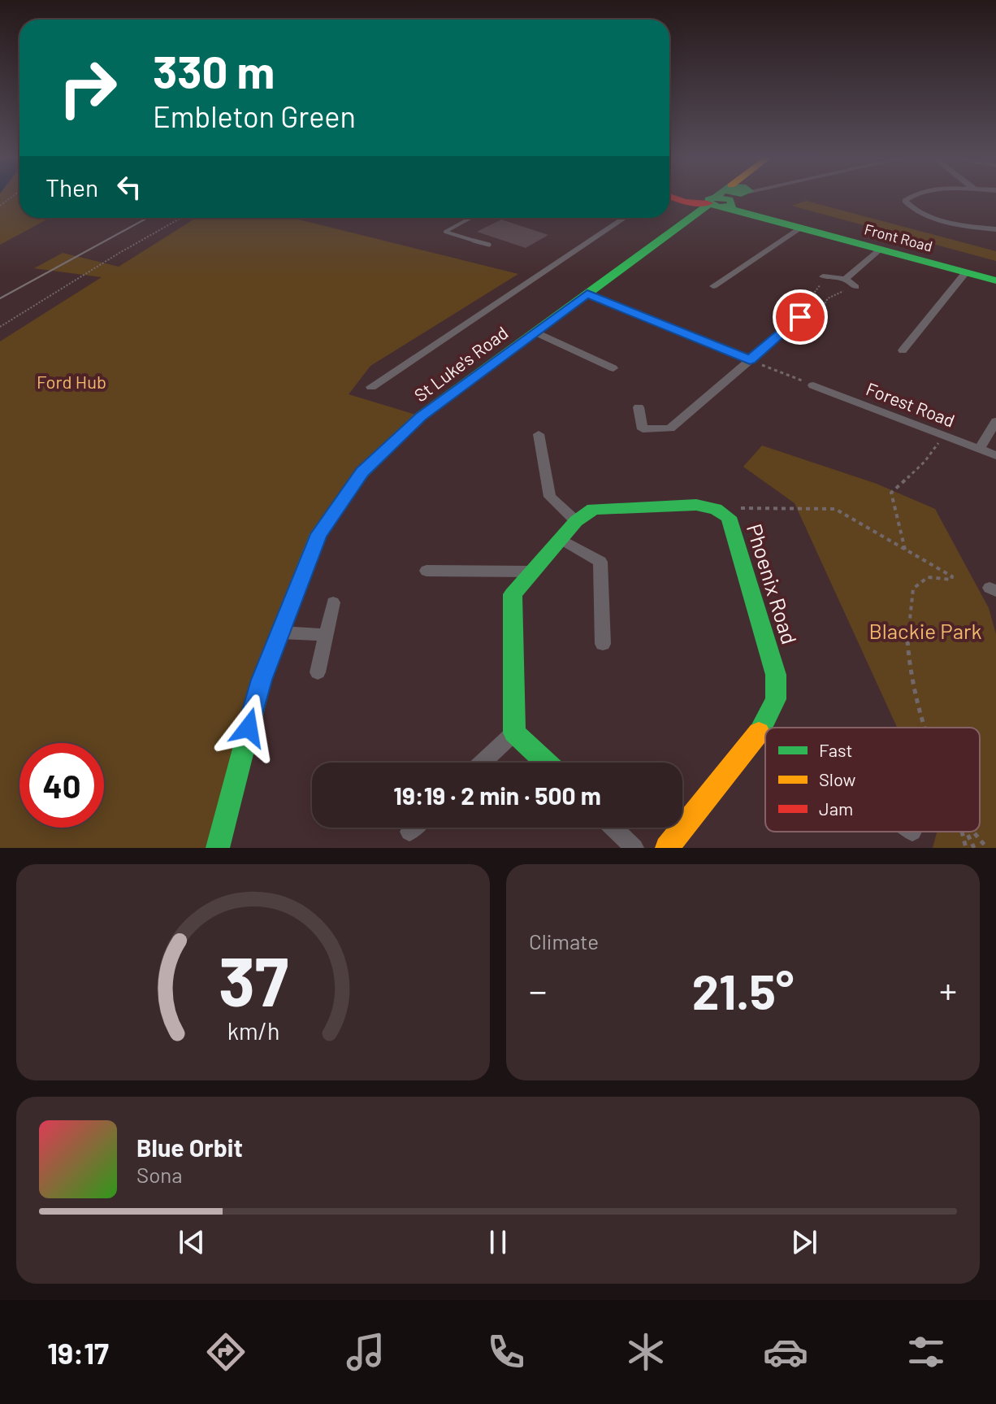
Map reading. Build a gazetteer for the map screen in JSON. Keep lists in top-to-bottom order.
{
  "streets": {
    "street": [
      "Front Road",
      "St Luke's Road",
      "Forest Road",
      "Phoenix Road"
    ]
  },
  "crossings": [
    ["Front Road", "St Luke's Road"]
  ],
  "parks": ["Ford Hub", "Blackie Park"],
  "legend": ["Fast", "Slow", "Jam"],
  "page": {
    "turn": ["330 m", "Embleton Green"],
    "then": "Then",
    "limit": "40",
    "trip": "19:19 · 2 min · 500 m",
    "tile": "Climate",
    "heat": ["−", "21.5°", "+"],
    "song": ["Blue Orbit", "Sona"],
    "tabs": "19:17",
    "gauge": ["37", "km/h"]
  }
}
